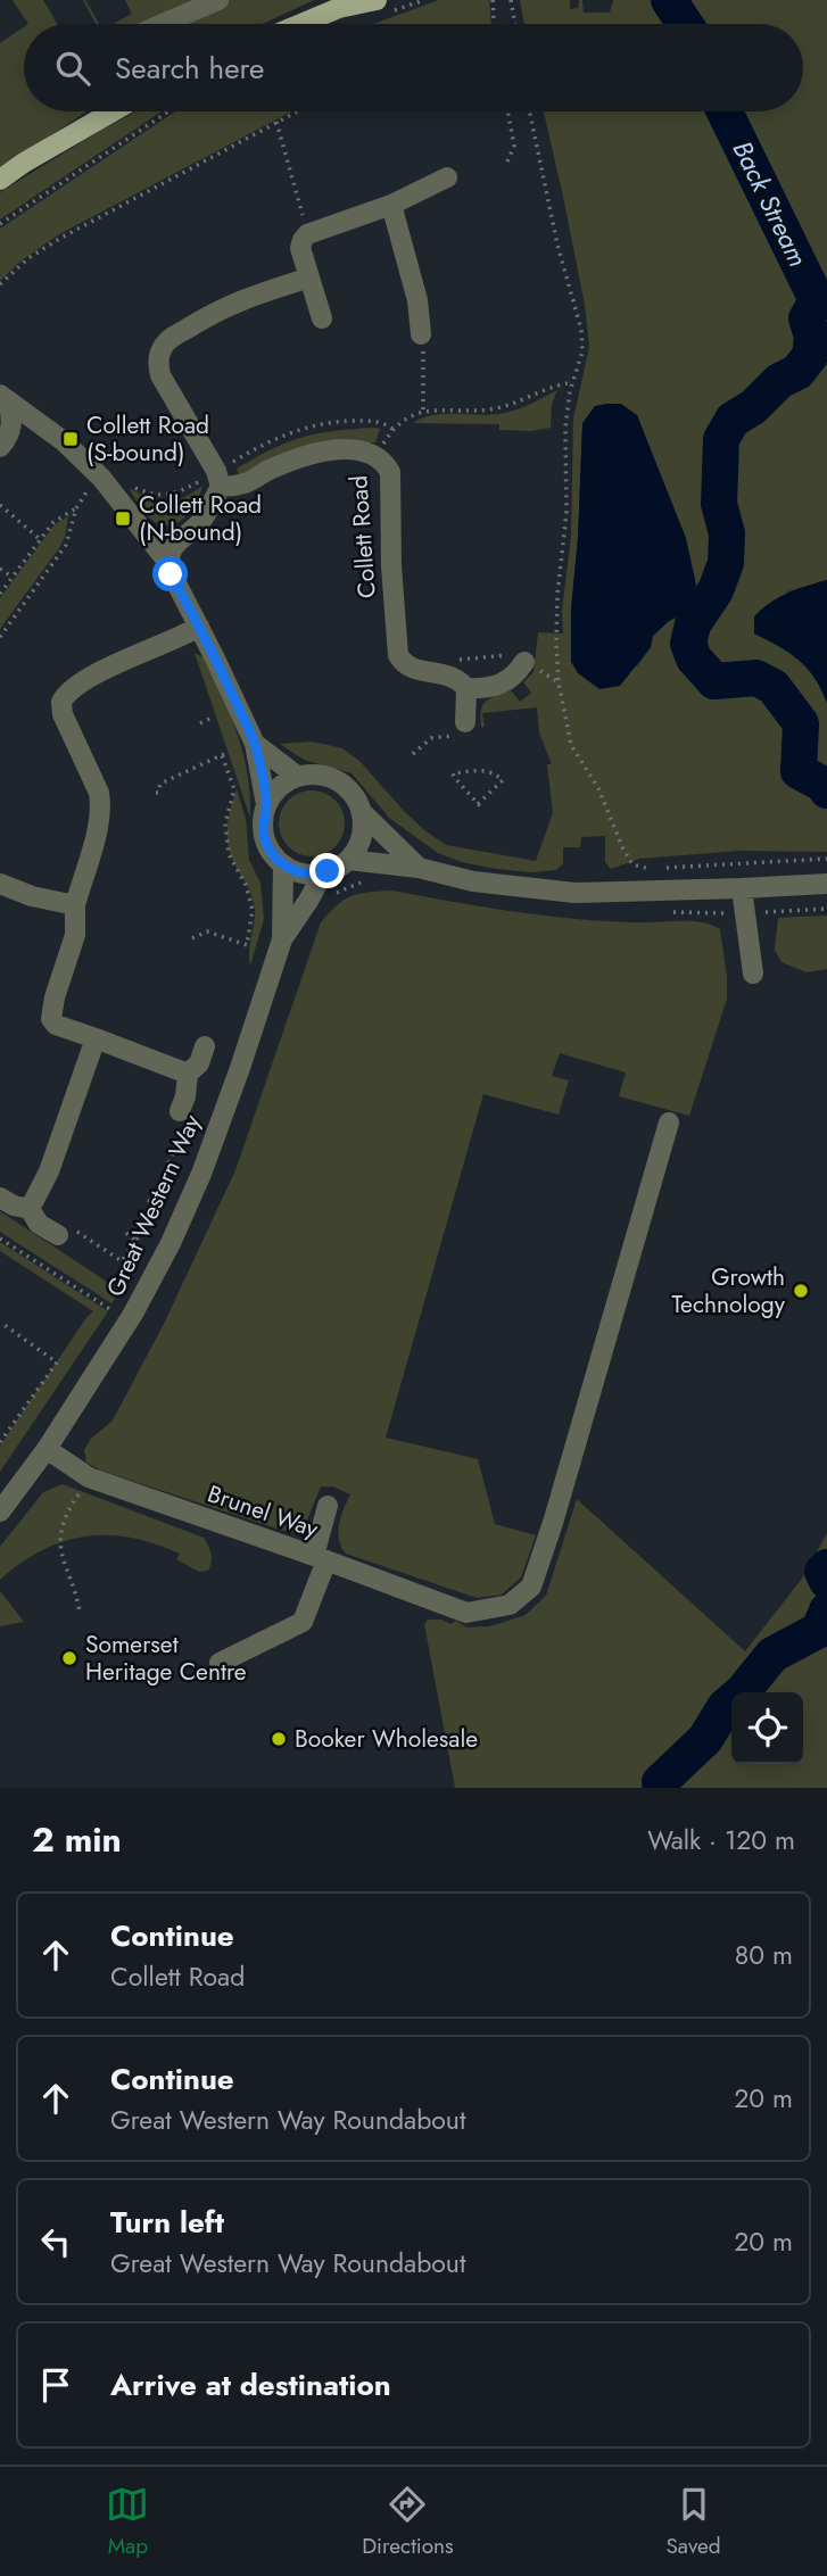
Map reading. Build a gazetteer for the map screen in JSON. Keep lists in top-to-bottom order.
{
  "streets": {
    "street": ["Collett Road", "Great Western Way", "Brunel Way"]
  },
  "crossings": [
    ["Great Western Way", "Brunel Way"]
  ],
  "water": ["Back Stream"],
  "places": {
    "transit": ["Collett Road (S-bound)", "Collett Road (N-bound)"],
    "other": ["Growth Technology", "Somerset Heritage Centre", "Booker Wholesale"]
  },
  "page": {
    "search": "Search here",
    "heading": ["2 min", "Walk · 120 m"],
    "list": [
      ["Continue", "Collett Road", "80 m"],
      ["Continue", "Great Western Way Roundabout", "20 m"],
      ["Turn left", "Great Western Way Roundabout", "20 m"],
      "Arrive at destination"
    ],
    "nav": ["Map", "Directions", "Saved"]
  }
}
